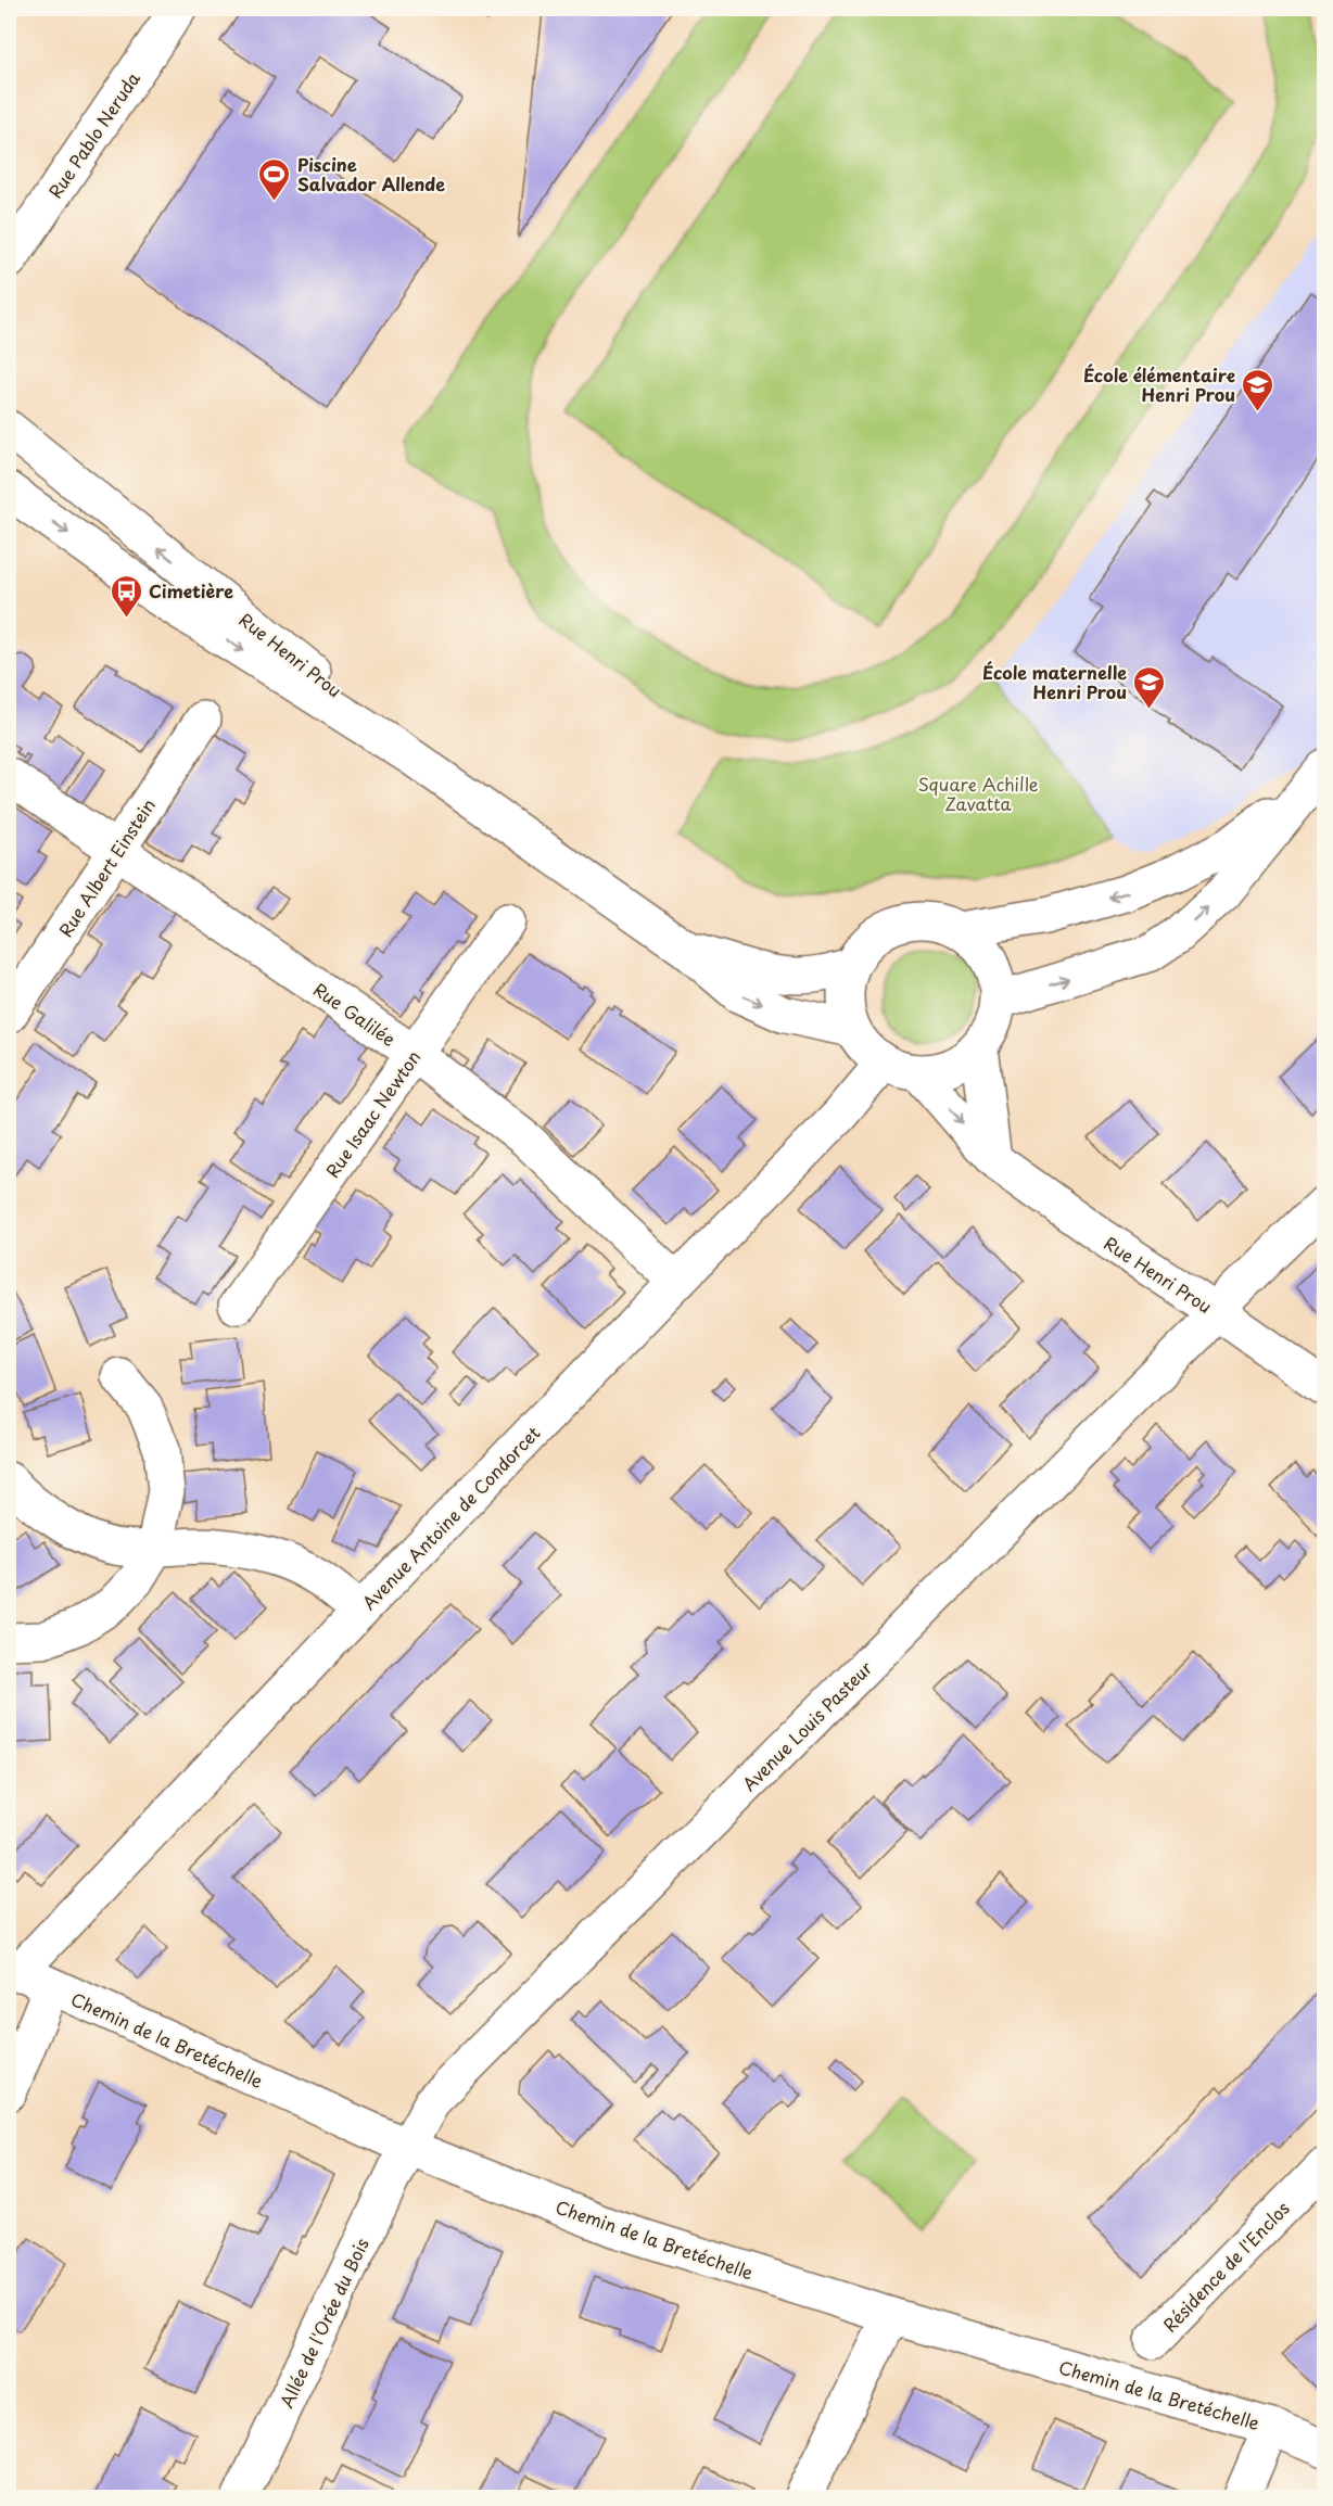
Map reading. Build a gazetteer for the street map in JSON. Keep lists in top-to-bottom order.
{
  "streets": {
    "street": [
      "Rue Pablo Neruda",
      "Rue Henri Prou",
      "Rue Albert Einstein",
      "Rue Galilée",
      "Rue Isaac Newton",
      "Avenue Antoine de Condorcet",
      "Avenue Louis Pasteur",
      "Chemin de la Bretéchelle",
      "Résidence de l'Enclos",
      "Allée de l'Orée du Bois"
    ]
  },
  "crossings": [
    ["Rue Henri Prou", "Avenue Antoine de Condorcet"],
    ["Rue Henri Prou", "Avenue Louis Pasteur"],
    ["Rue Albert Einstein", "Rue Galilée"],
    ["Rue Galilée", "Rue Isaac Newton"],
    ["Rue Galilée", "Avenue Antoine de Condorcet"],
    ["Avenue Antoine de Condorcet", "Chemin de la Bretéchelle"],
    ["Avenue Louis Pasteur", "Chemin de la Bretéchelle"],
    ["Avenue Louis Pasteur", "Allée de l'Orée du Bois"],
    ["Chemin de la Bretéchelle", "Allée de l'Orée du Bois"]
  ],
  "parks": ["Square Achille Zavatta"],
  "places": {
    "sports": ["Piscine Salvador Allende"],
    "school or university": ["École élémentaire Henri Prou", "École maternelle Henri Prou"],
    "bus stop": ["Cimetière"]
  }
}
